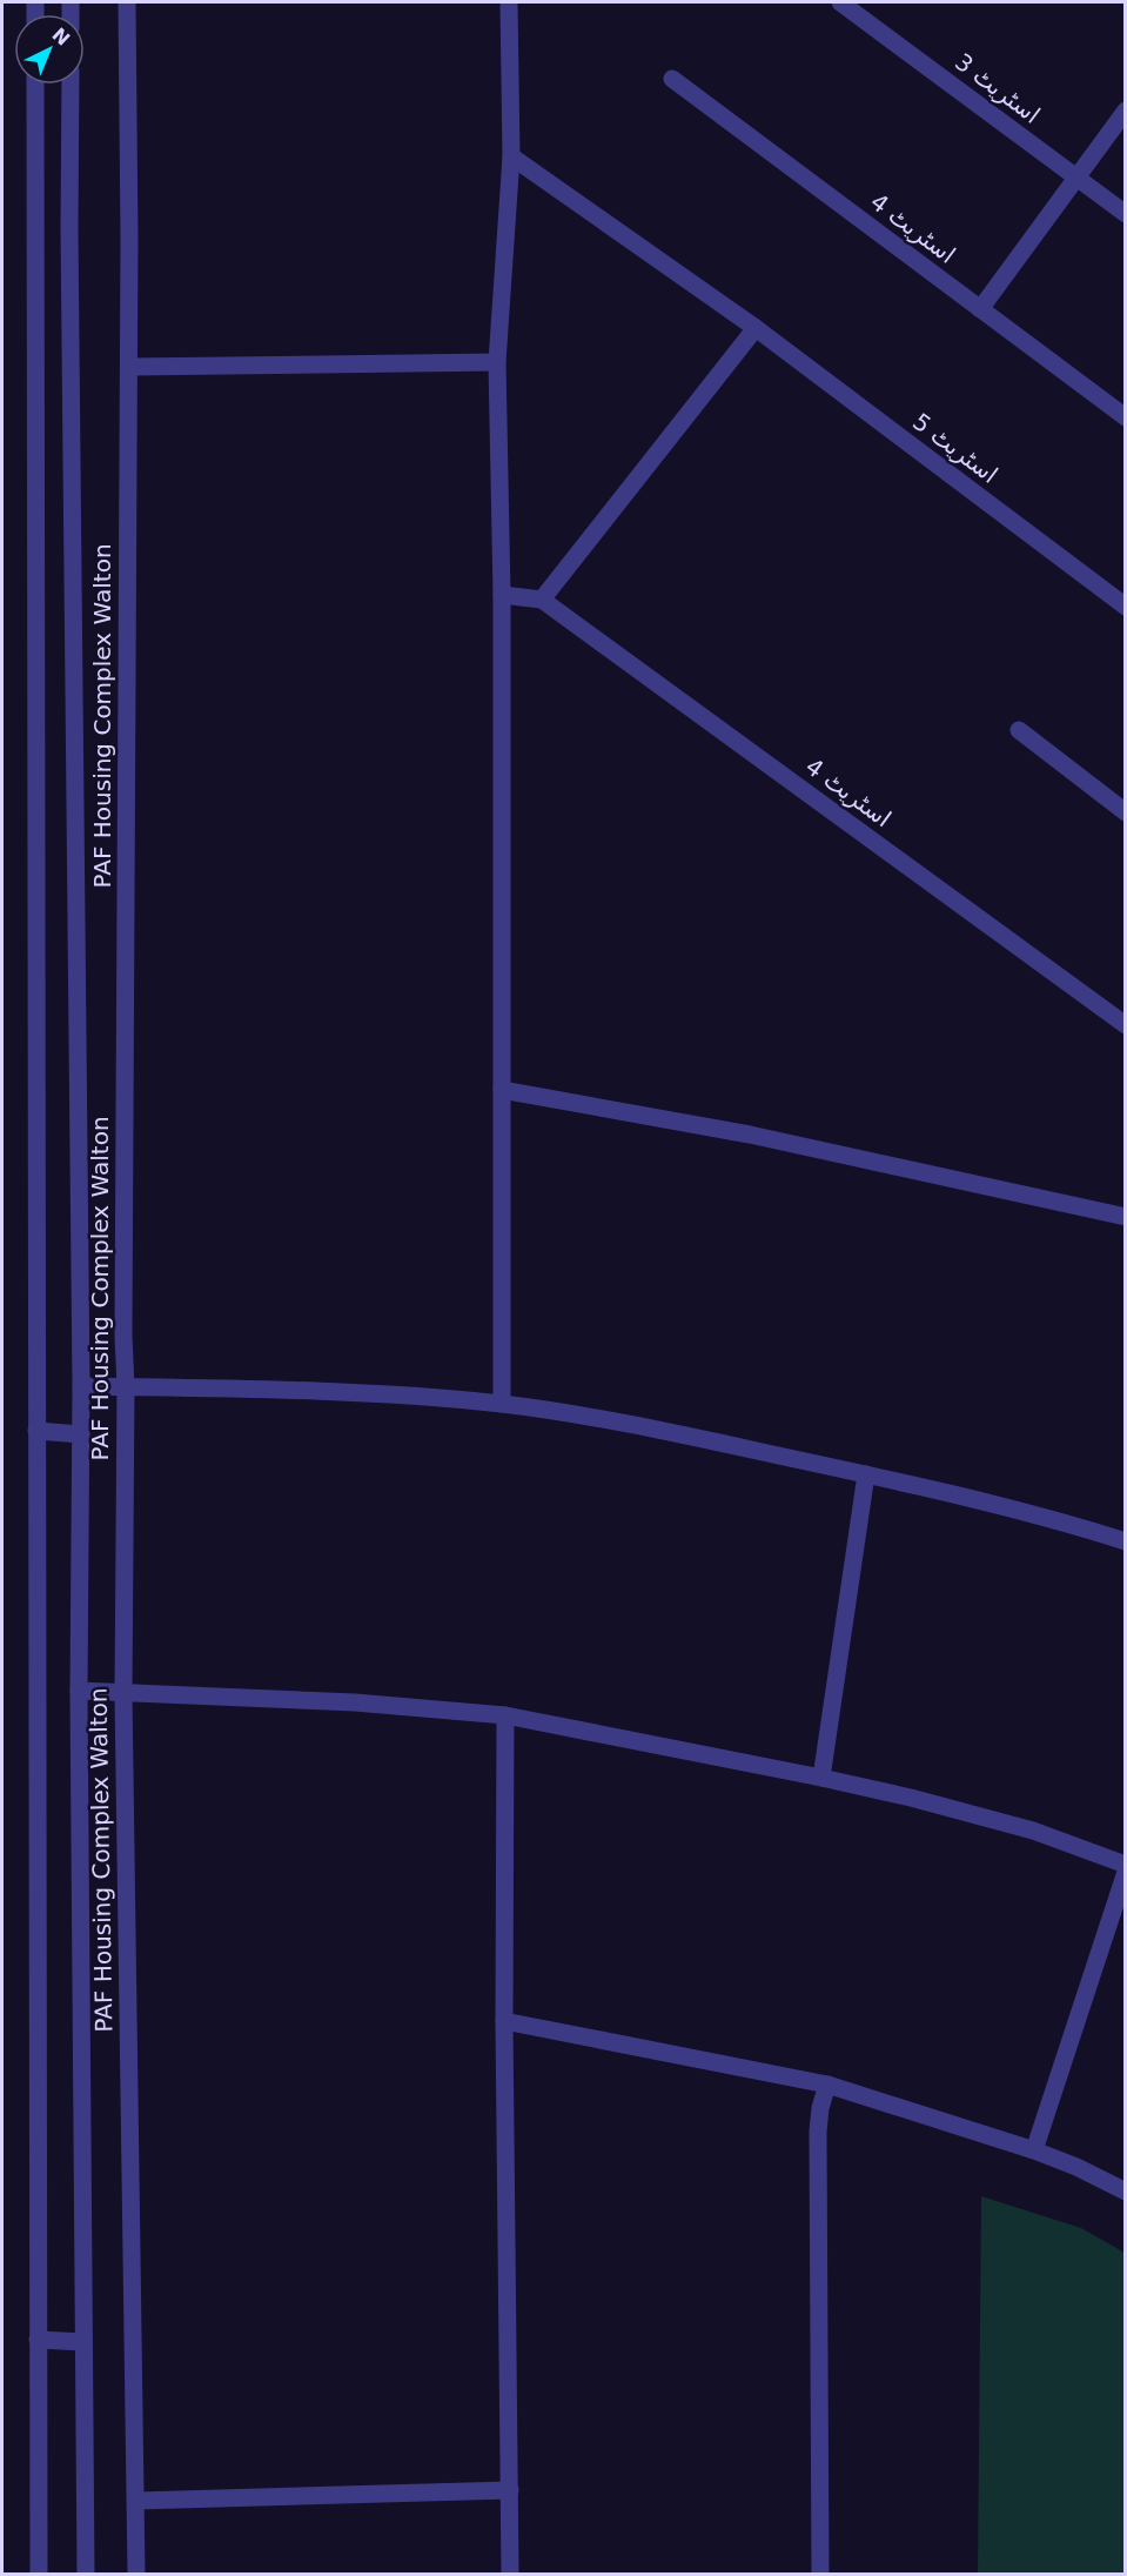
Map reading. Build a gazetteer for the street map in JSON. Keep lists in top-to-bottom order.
{
  "streets": {
    "street": [
      "اسٹریٹ 3",
      "اسٹریٹ 4",
      "اسٹریٹ 5",
      "PAF Housing Complex Walton"
    ]
  },
  "north": "top right"
}
